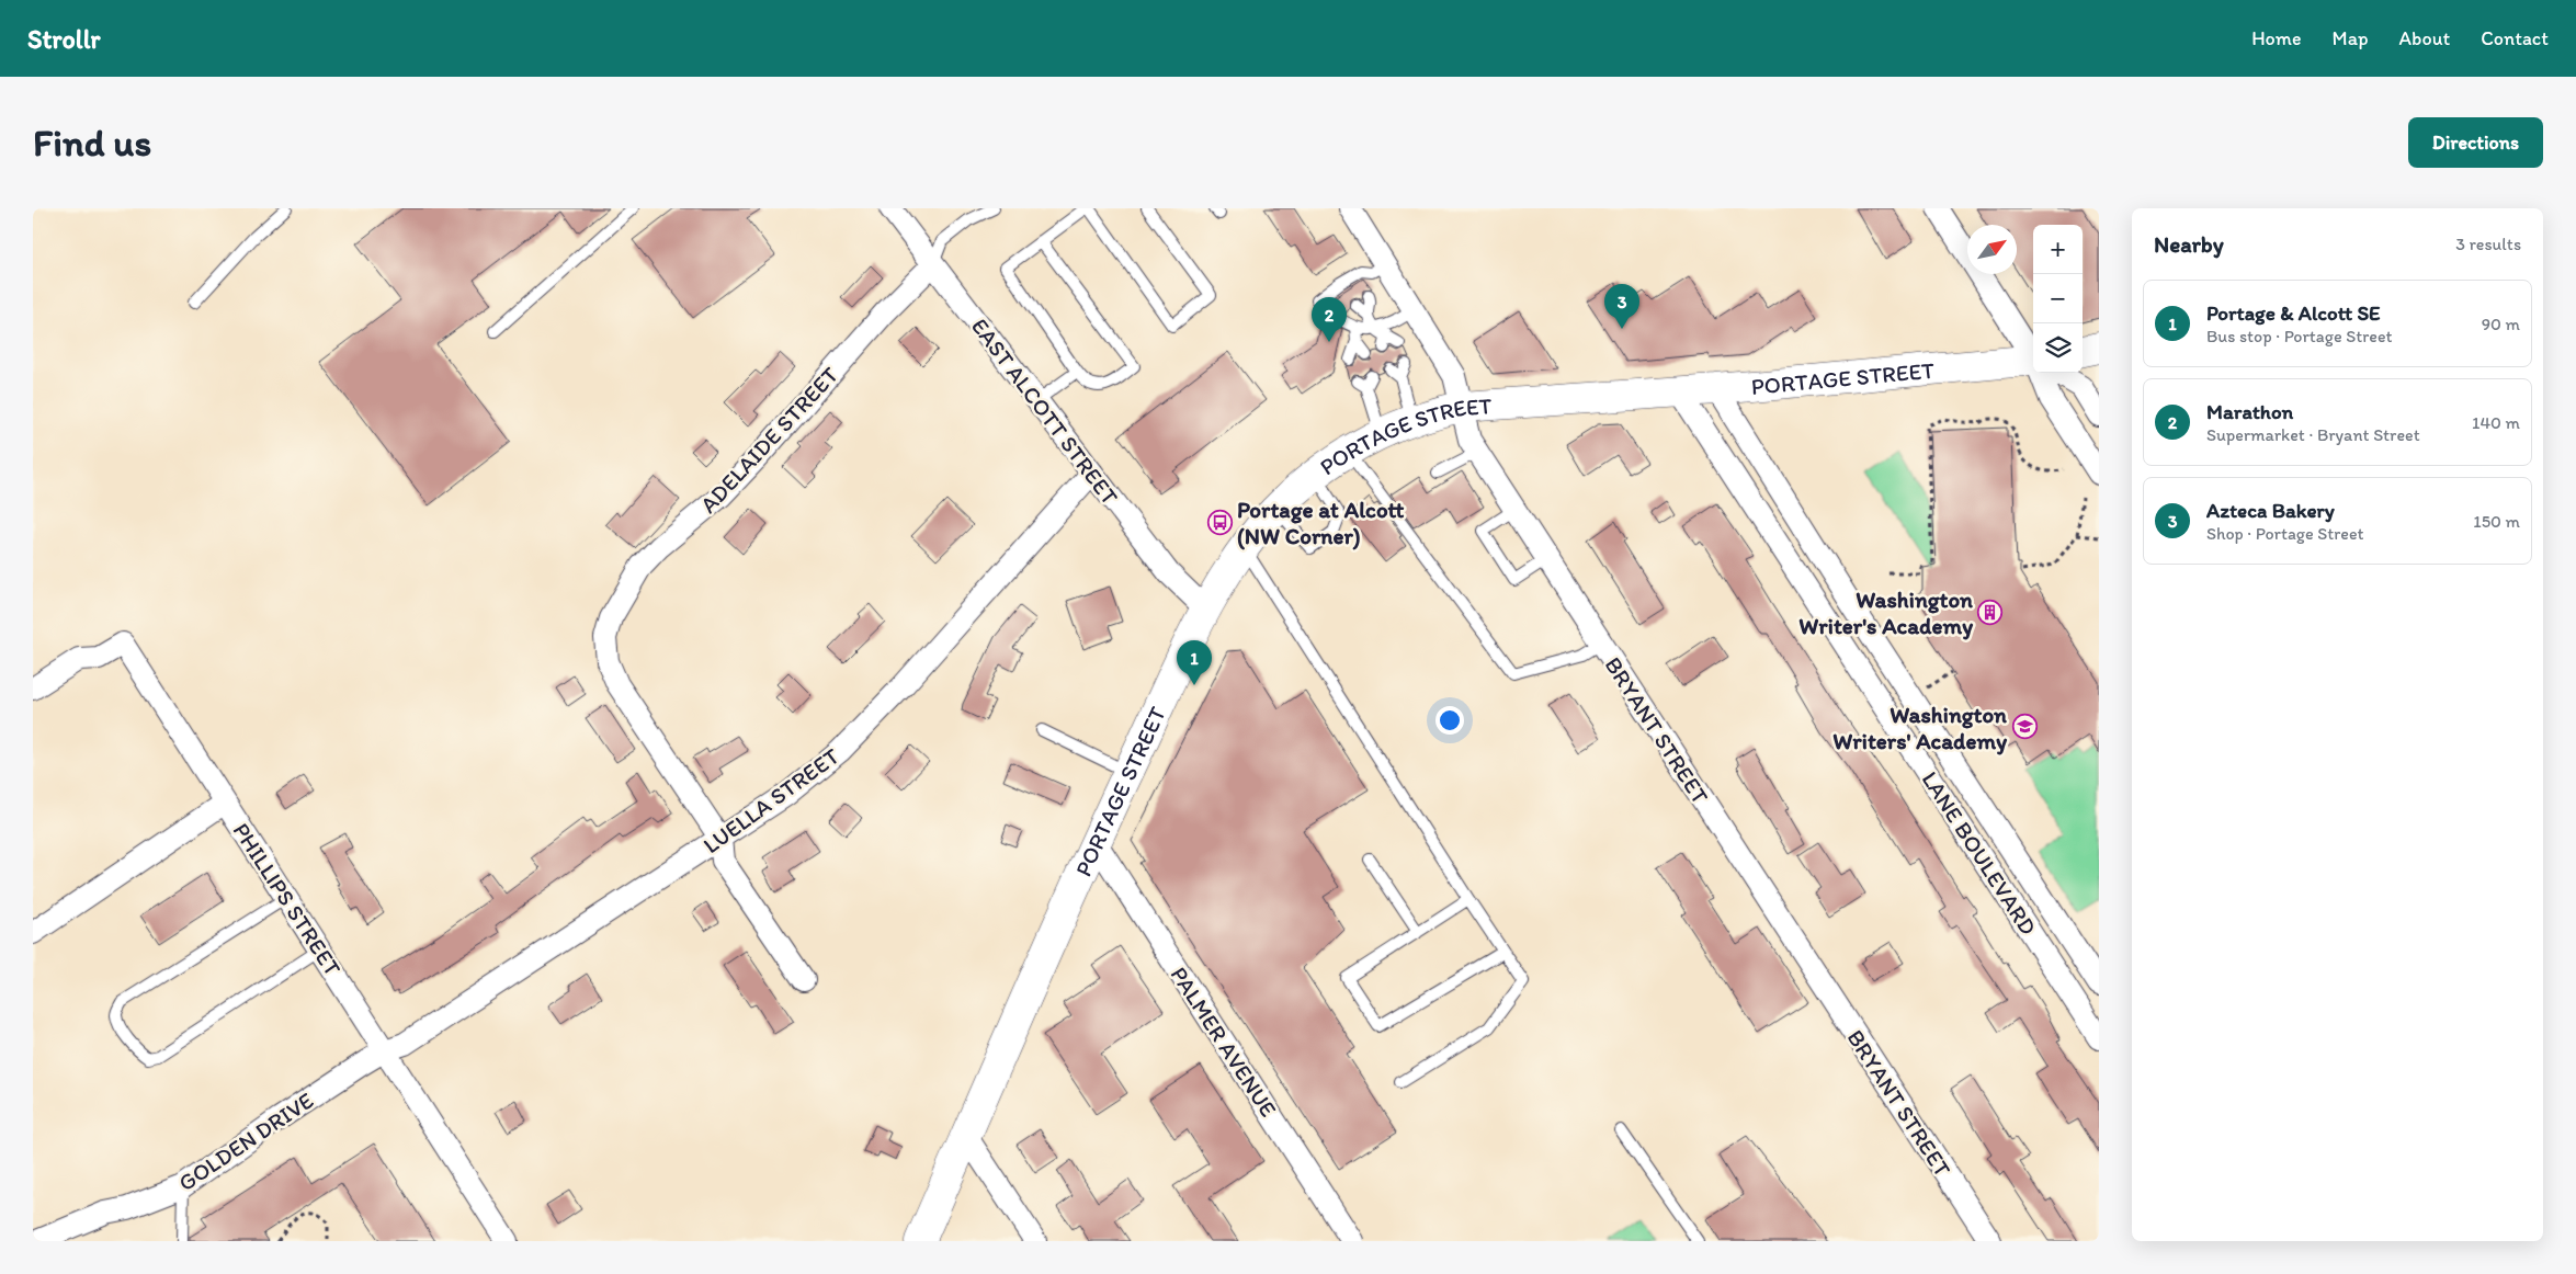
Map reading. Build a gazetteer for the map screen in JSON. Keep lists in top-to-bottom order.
{
  "streets": {
    "main road": ["PORTAGE STREET"],
    "street": [
      "EAST ALCOTT STREET",
      "ADELAIDE STREET",
      "BRYANT STREET",
      "LUELLA STREET",
      "LANE BOULEVARD",
      "PHILLIPS STREET",
      "PALMER AVENUE",
      "GOLDEN DRIVE"
    ]
  },
  "crossings": [
    ["PORTAGE STREET", "EAST ALCOTT STREET"],
    ["PORTAGE STREET", "BRYANT STREET"],
    ["PORTAGE STREET", "LANE BOULEVARD"],
    ["PORTAGE STREET", "PALMER AVENUE"],
    ["EAST ALCOTT STREET", "ADELAIDE STREET"],
    ["EAST ALCOTT STREET", "LUELLA STREET"],
    ["ADELAIDE STREET", "LUELLA STREET"],
    ["LUELLA STREET", "PHILLIPS STREET"],
    ["LUELLA STREET", "GOLDEN DRIVE"],
    ["PHILLIPS STREET", "GOLDEN DRIVE"]
  ],
  "places": {
    "bus stop": ["Portage at Alcott (NW Corner)"],
    "building": ["Washington Writer's Academy"],
    "school or university": ["Washington Writers' Academy"]
  },
  "north": "top right",
  "page": {
    "header": "Strollr",
    "nav": [
      "Home",
      "Map",
      "About",
      "Contact"
    ],
    "buttons": "Directions",
    "title": "Find us",
    "heading": ["Nearby", "3 results"],
    "map_buttons": ["+", "−"],
    "list": [
      {
        "mark": "1",
        "name": "Portage & Alcott SE",
        "note": "Bus stop · Portage Street",
        "value": "90 m"
      },
      {
        "mark": "2",
        "name": "Marathon",
        "note": "Supermarket · Bryant Street",
        "value": "140 m"
      },
      {
        "mark": "3",
        "name": "Azteca Bakery",
        "note": "Shop · Portage Street",
        "value": "150 m"
      }
    ],
    "pins": ["3", "2", "1"]
  }
}
